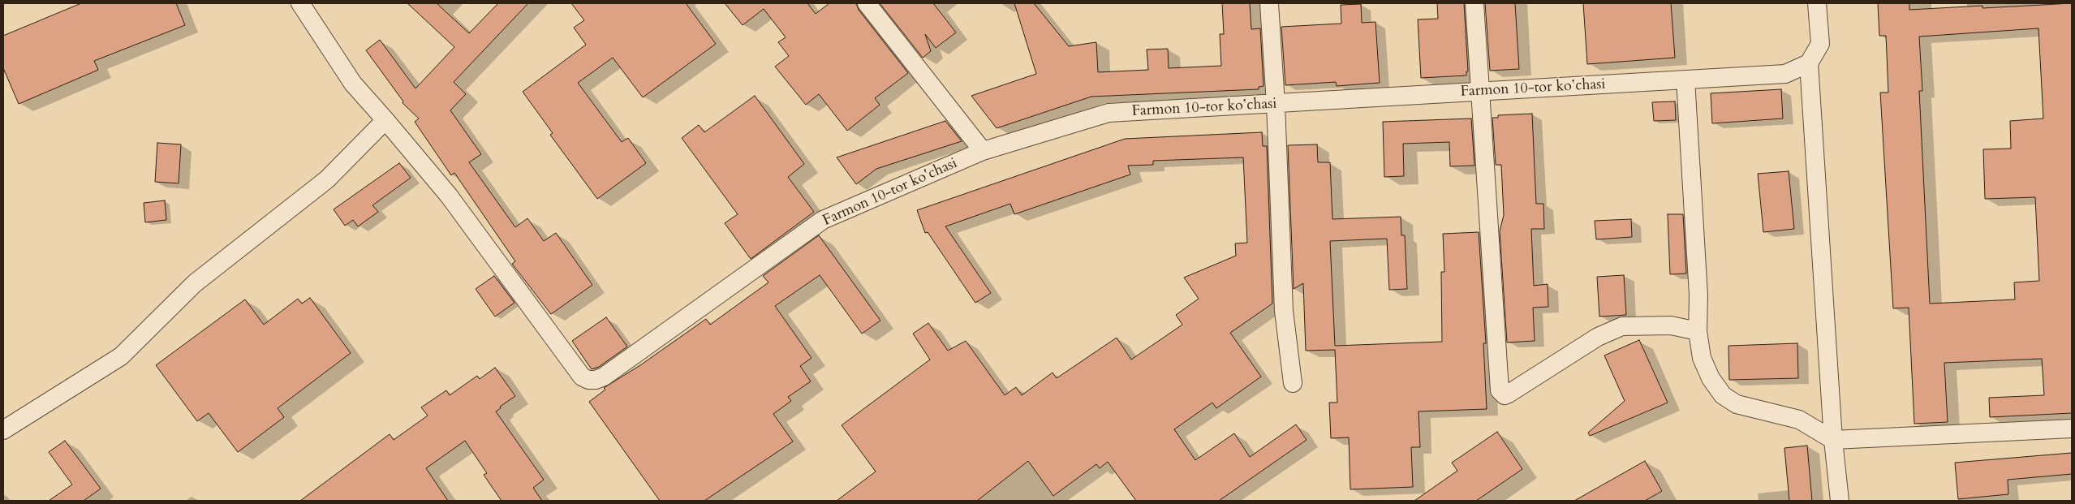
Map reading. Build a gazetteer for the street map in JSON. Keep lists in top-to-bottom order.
{
  "streets": {
    "street": ["Farmon 10-tor koʻchasi"]
  }
}
